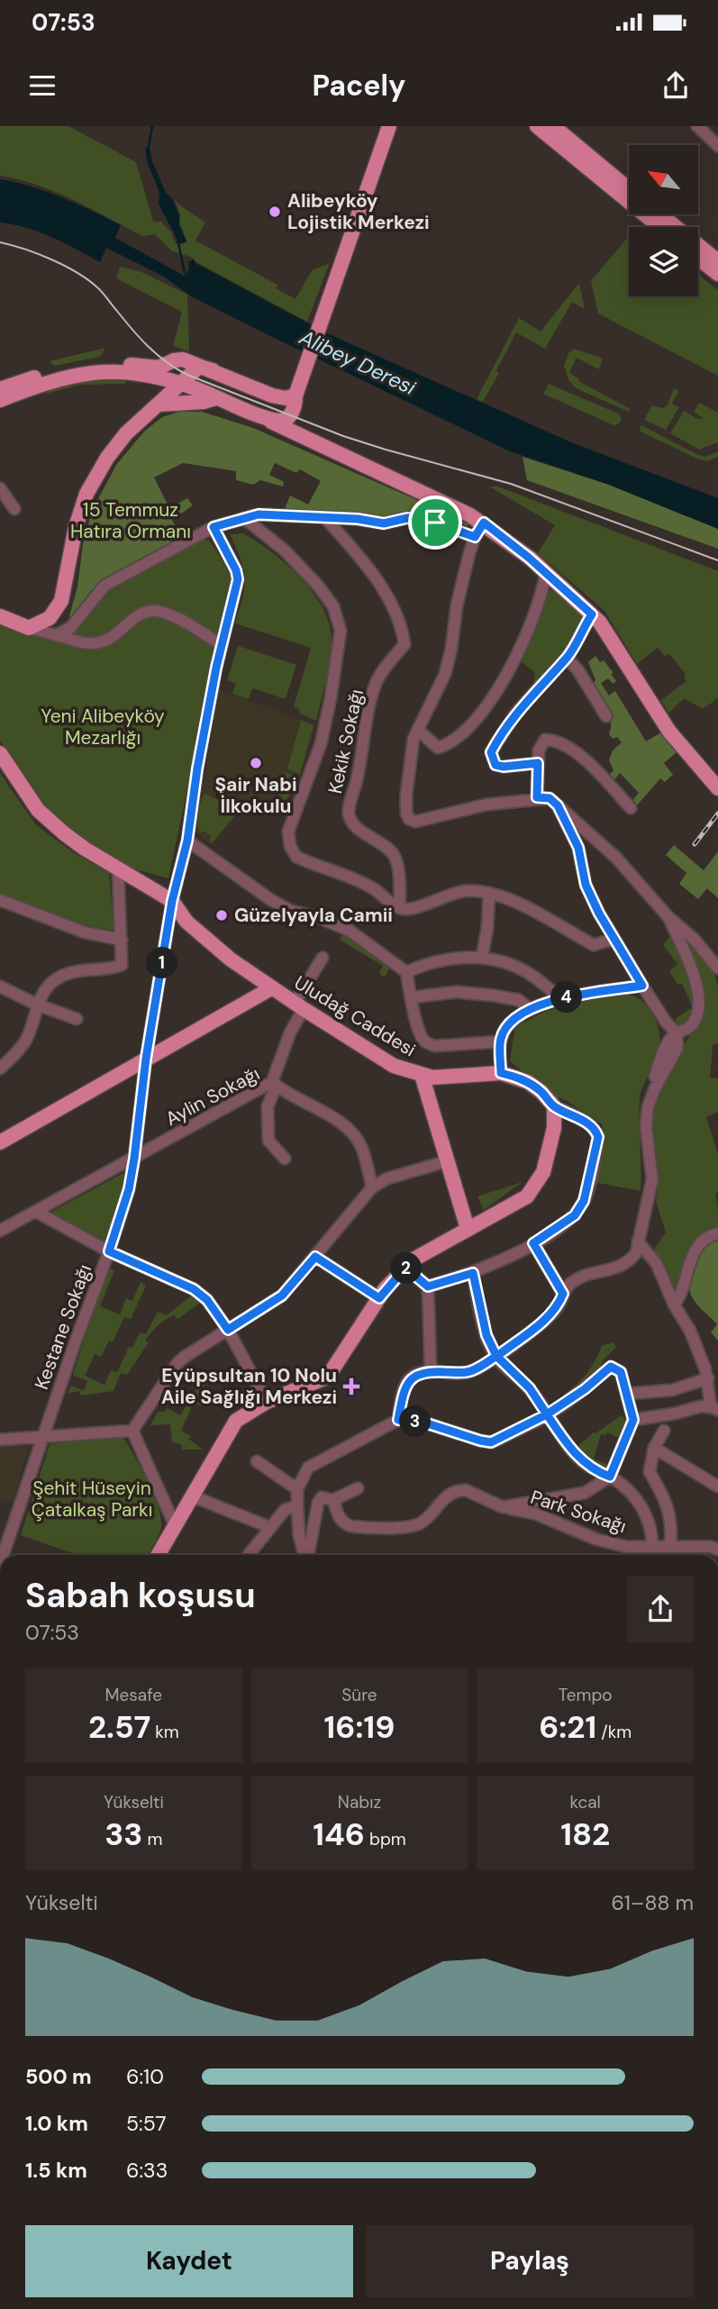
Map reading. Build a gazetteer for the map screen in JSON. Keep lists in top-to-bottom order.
{
  "streets": {
    "main road": ["Uludağ Caddesi"],
    "street": [
      "Kekik Sokağı",
      "Aylin Sokağı",
      "Kestane Sokağı",
      "Park Sokağı"
    ]
  },
  "crossings": [
    ["Uludağ Caddesi", "Kestane Sokağı"],
    ["Aylin Sokağı", "Kestane Sokağı"]
  ],
  "water": ["Alibey Deresi"],
  "parks": ["15 Temmuz Hatıra Ormanı", "Yeni Alibeyköy Mezarlığı", "Şehit Hüseyin Çatalkaş Parkı"],
  "places": {
    "other": ["Alibeyköy Lojistik Merkezi", "Şair Nabi İlkokulu", "Güzelyayla Camii"],
    "health": ["Eyüpsultan 10 Nolu Aile Sağlığı Merkezi"]
  },
  "north": "top left",
  "page": {
    "status": "07:53",
    "header": "Pacely",
    "pins": [
      "1",
      "4",
      "2",
      "3"
    ],
    "heading": ["Sabah koşusu", "07:53"],
    "stats": [
      ["Mesafe", "2.57 km"],
      ["Süre", "16:19"],
      ["Tempo", "6:21 /km"],
      ["Yükselti", "33 m"],
      ["Nabız", "146 bpm"],
      ["kcal", "182"]
    ],
    "chart": ["Yükselti", "61–88 m"],
    "list": [
      {
        "name": "500 m",
        "note": "6:10"
      },
      {
        "name": "1.0 km",
        "note": "5:57"
      },
      {
        "name": "1.5 km",
        "note": "6:33"
      }
    ],
    "buttons": ["Kaydet", "Paylaş"]
  }
}
